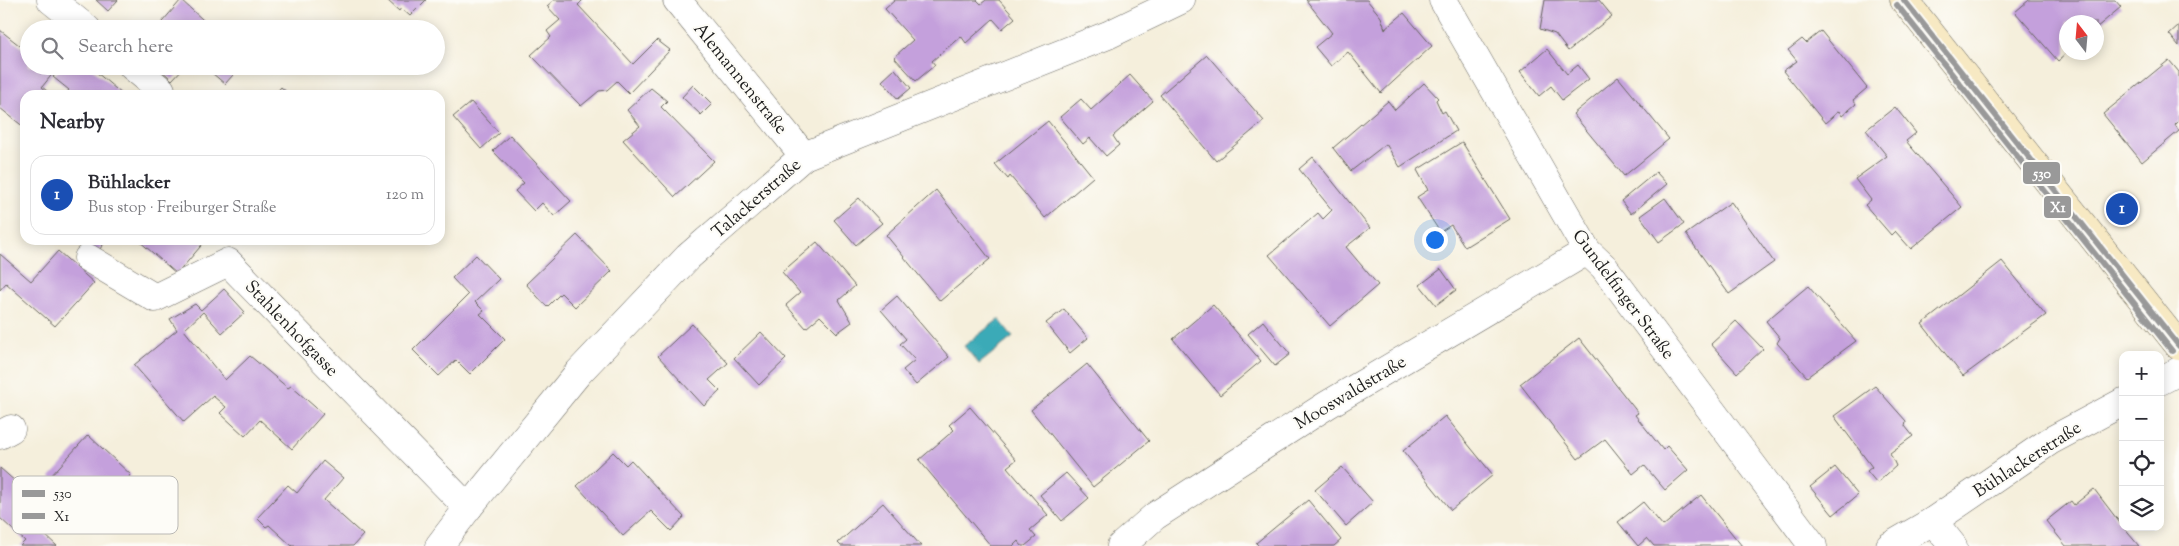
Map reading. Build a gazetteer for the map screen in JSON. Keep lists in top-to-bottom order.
{
  "streets": {
    "street": [
      "Alemannenstraße",
      "Talackerstraße",
      "Gundelfinger Straße",
      "Stahlenhofgasse",
      "Mooswaldstraße",
      "Bühlackerstraße"
    ]
  },
  "crossings": [
    ["Alemannenstraße", "Talackerstraße"],
    ["Talackerstraße", "Stahlenhofgasse"],
    ["Gundelfinger Straße", "Mooswaldstraße"]
  ],
  "lines": ["transit line 530", "transit line X1"],
  "legend": ["530", "X1"],
  "north": "top",
  "page": {
    "search": "Search here",
    "heading": "Nearby",
    "list": [
      {
        "mark": "1",
        "name": "Bühlacker",
        "note": "Bus stop · Freiburger Straße",
        "value": "120 m"
      }
    ],
    "pins": "1",
    "map_buttons": ["+", "−"]
  }
}
